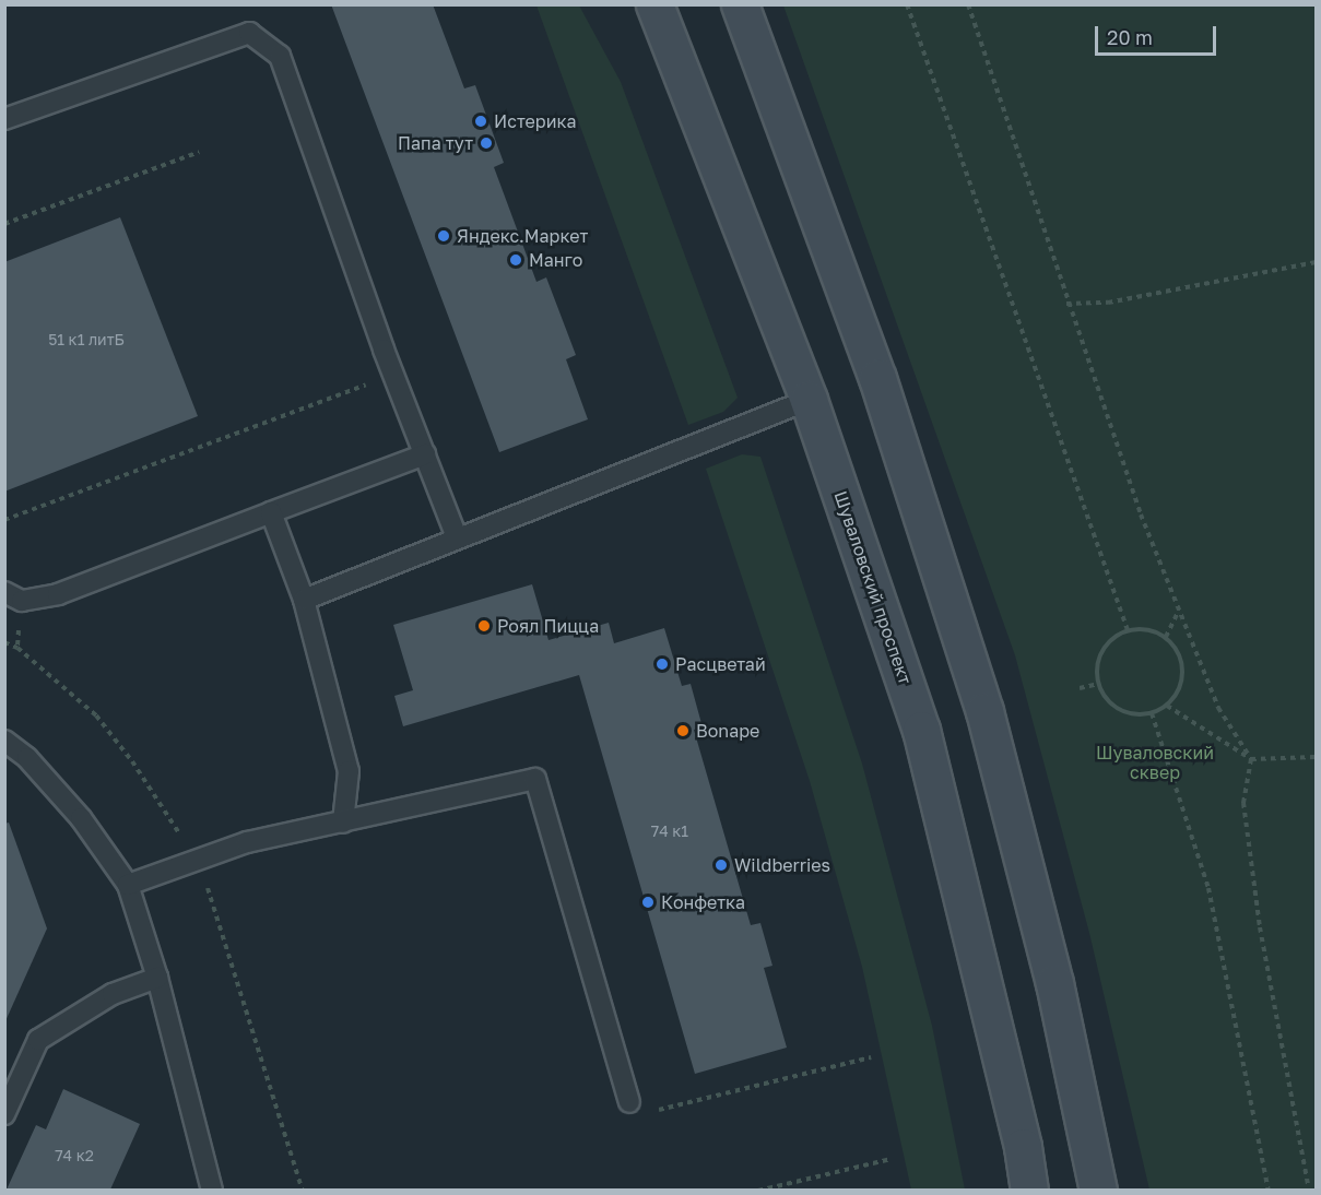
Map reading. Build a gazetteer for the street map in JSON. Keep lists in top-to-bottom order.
{
  "streets": {
    "street": ["Шуваловский проспект"]
  },
  "parks": ["Шуваловский сквер"],
  "places": [
    "Истерика",
    "Папа тут",
    "Яндекс.Маркет",
    "Манго",
    "Роял Пицца",
    "Расцветай",
    "Bonape",
    "Wildberries",
    "Конфетка"
  ],
  "house_numbers": ["51 к1 литБ", "74 к1", "74 к2"],
  "scale_bar": "20 m"
}
